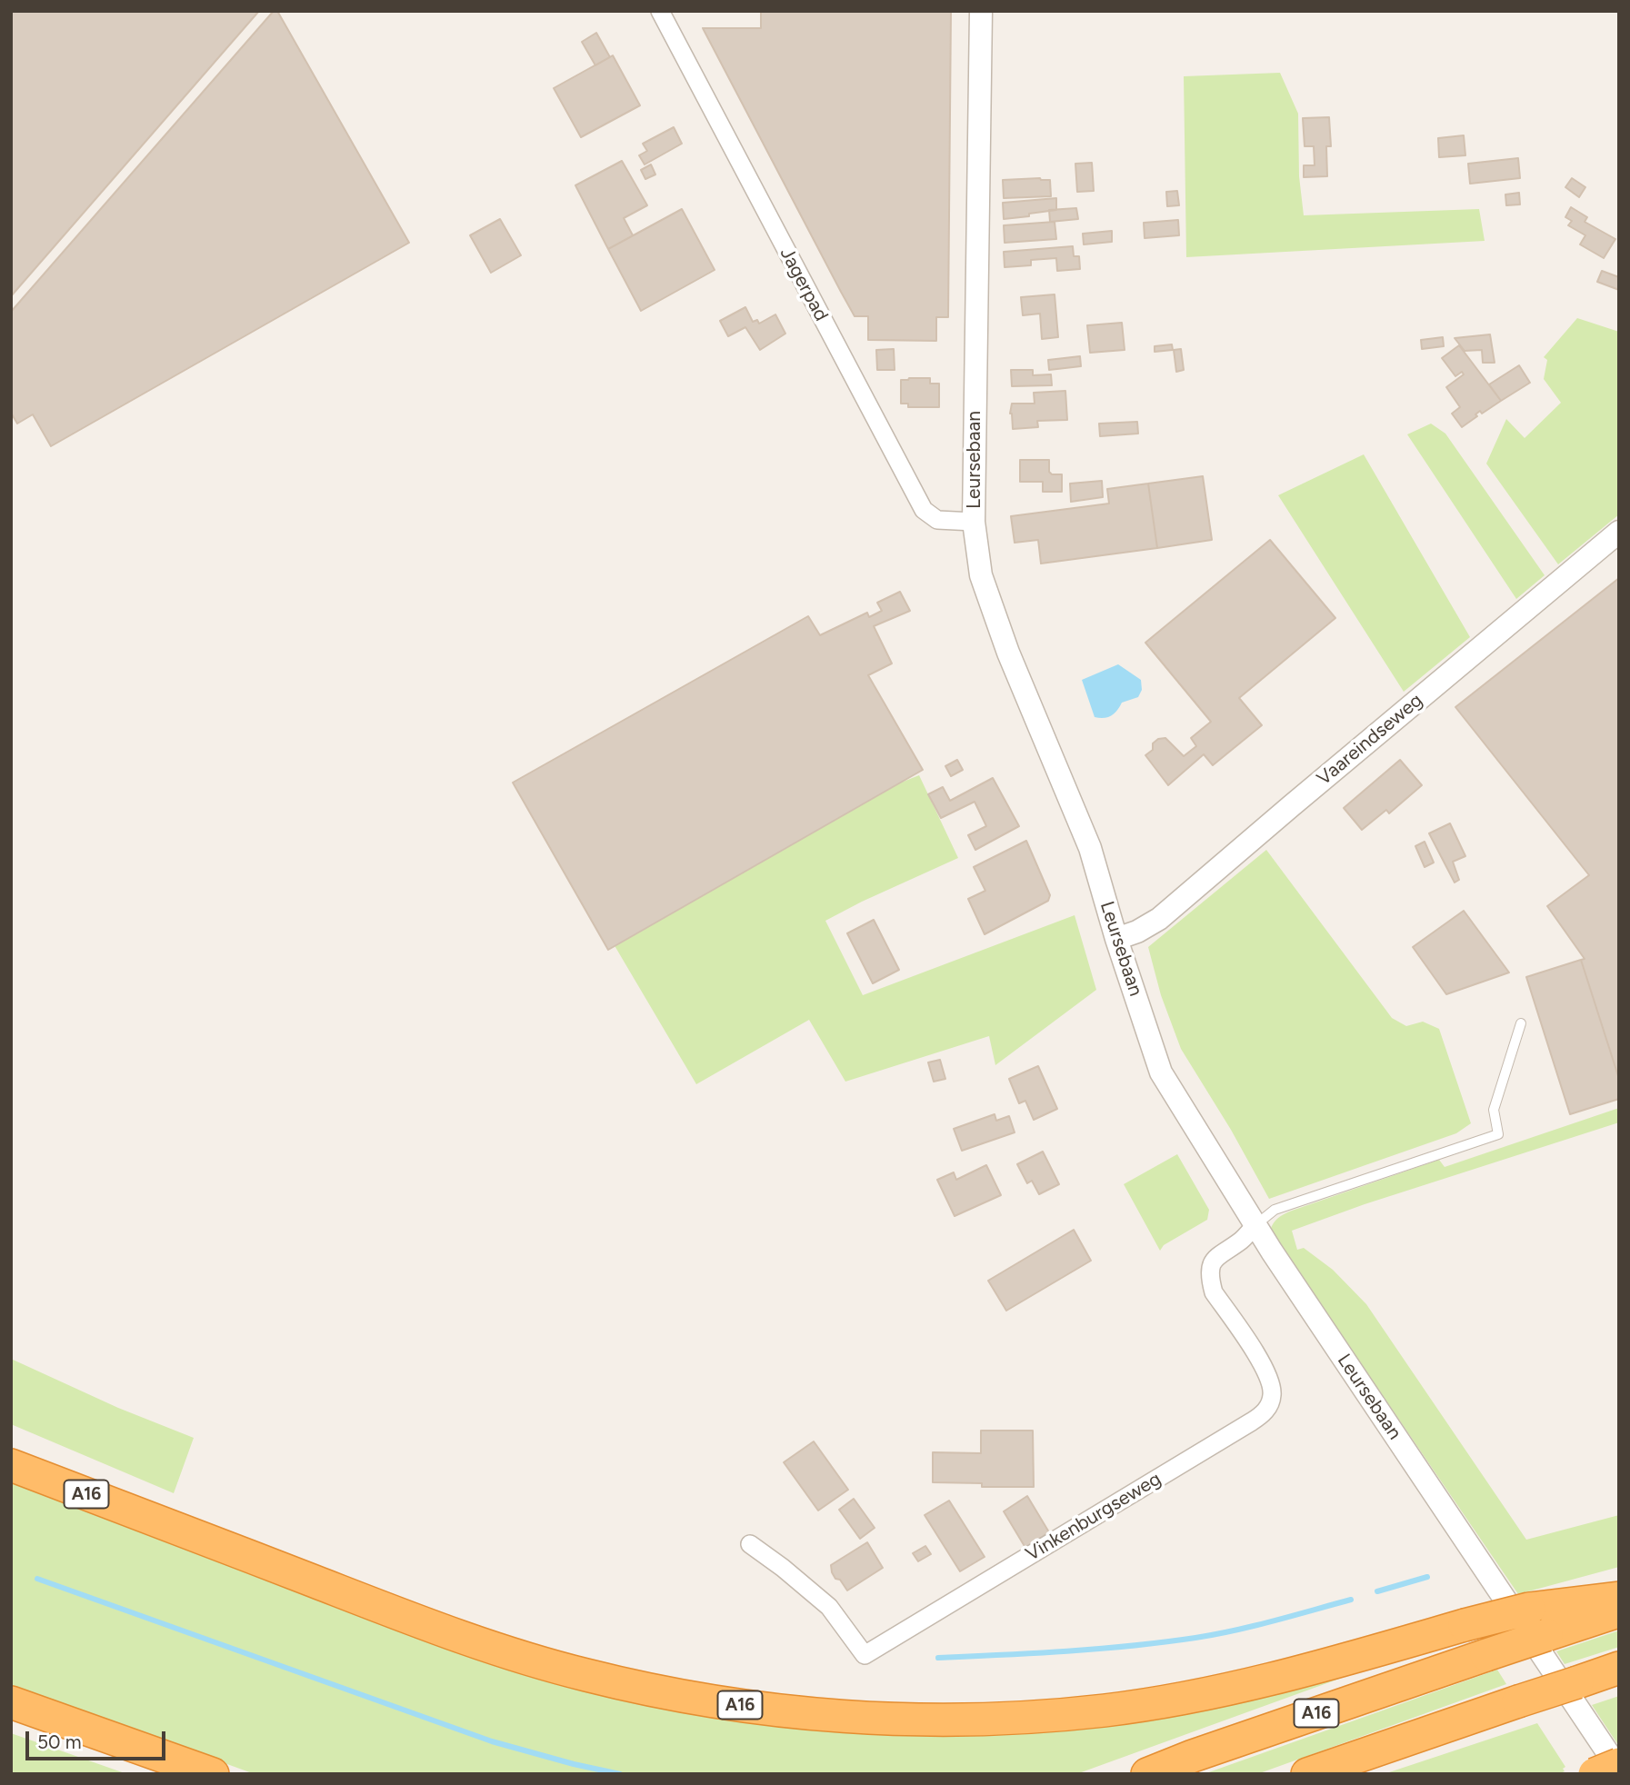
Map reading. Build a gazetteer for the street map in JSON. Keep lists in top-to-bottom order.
{
  "streets": {
    "highway": ["A16"],
    "street": [
      "Jagerpad",
      "Leursebaan",
      "Vaareindseweg",
      "Vinkenburgseweg"
    ]
  },
  "crossings": [
    ["Jagerpad", "Leursebaan"],
    ["Leursebaan", "Vaareindseweg"],
    ["Leursebaan", "Vinkenburgseweg"]
  ],
  "scale_bar": "50 m"
}
